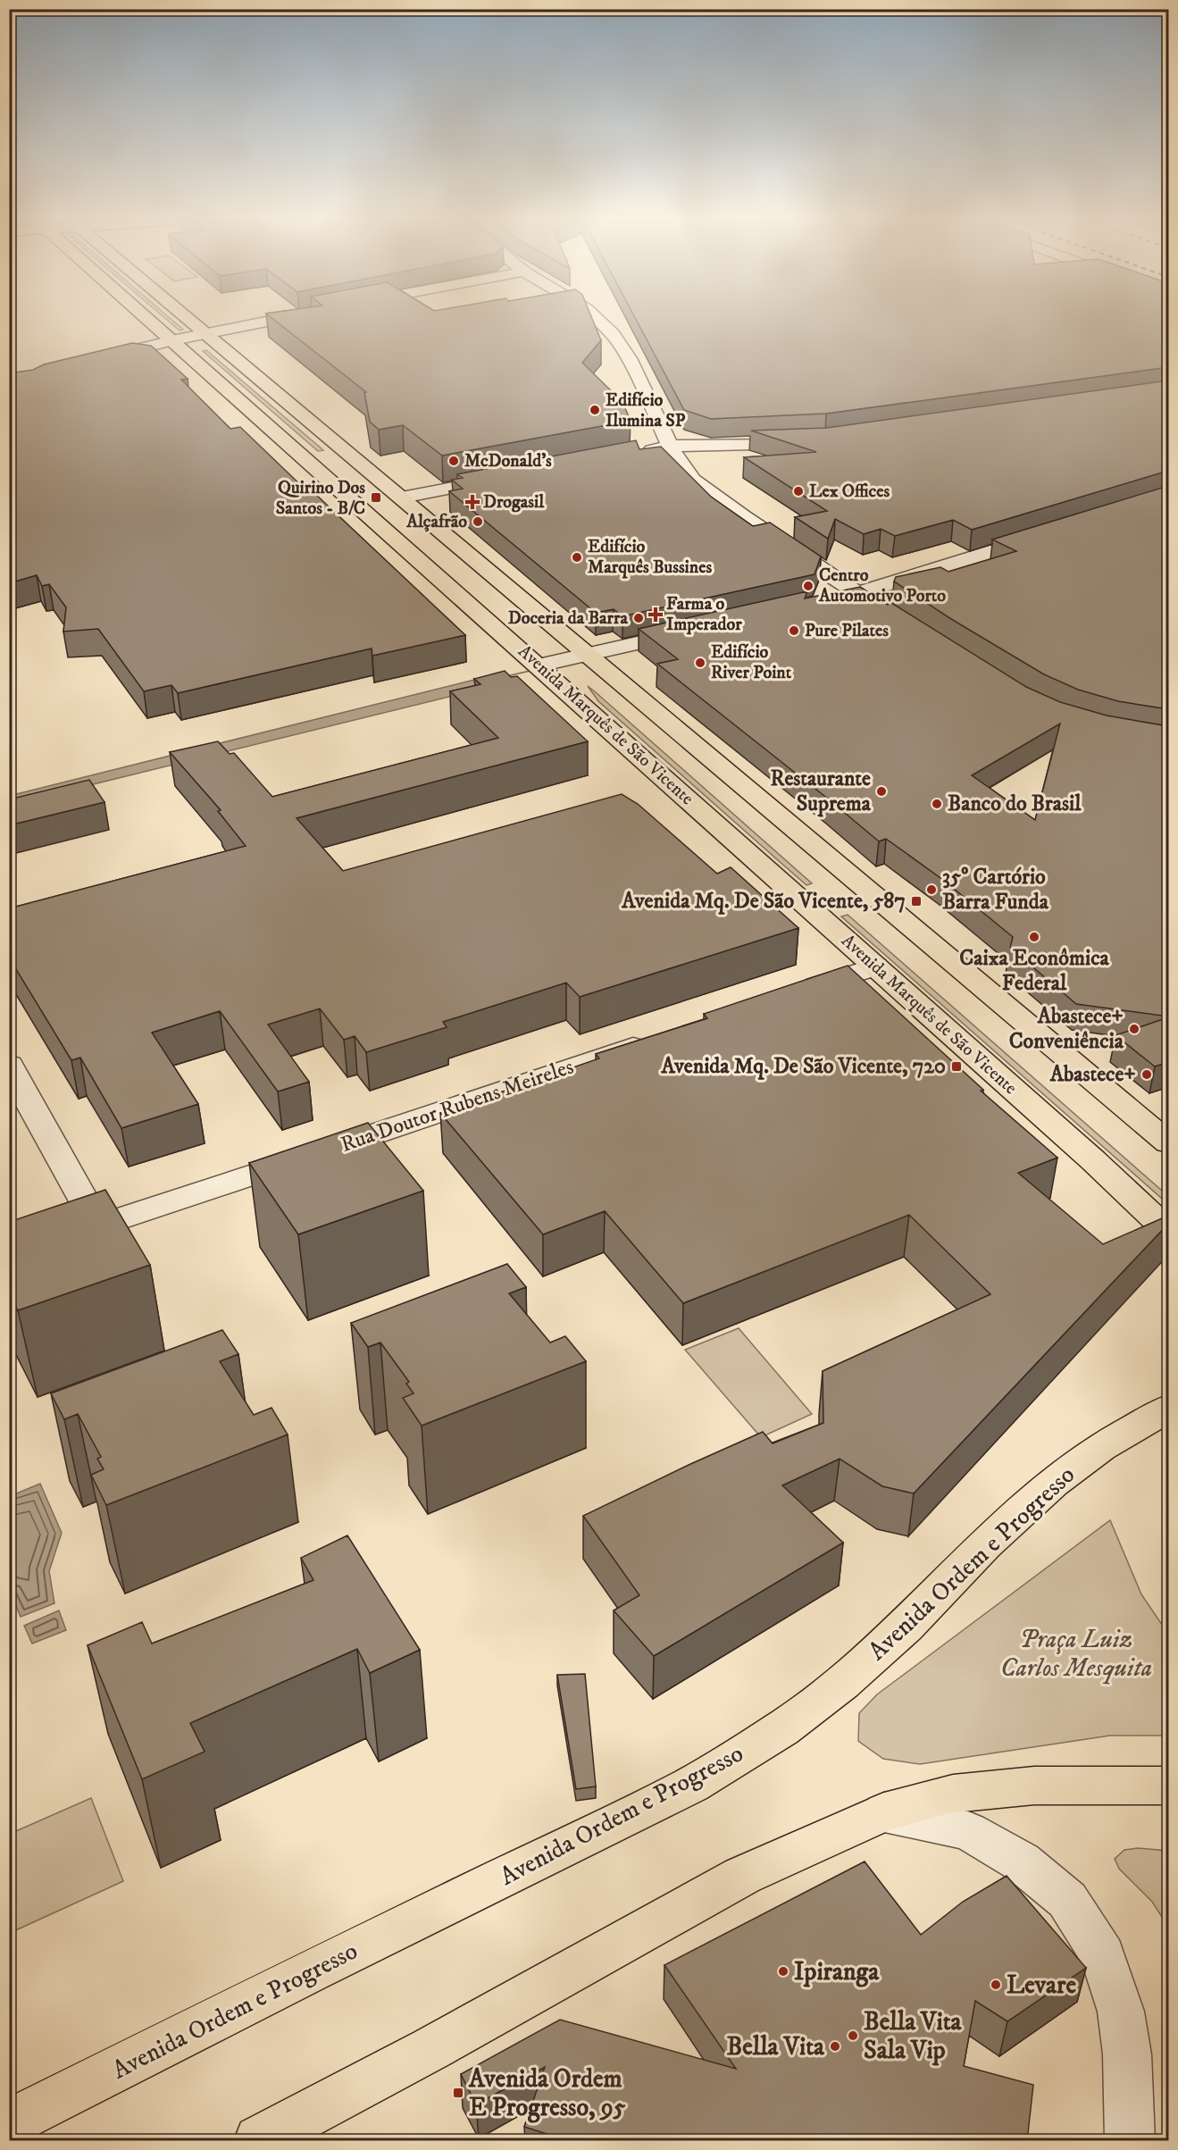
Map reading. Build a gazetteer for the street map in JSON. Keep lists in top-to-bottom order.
{
  "streets": {
    "main road": ["Avenida Marquês de São Vicente", "Avenida Ordem e Progresso"],
    "street": ["Rua Doutor Rubens Meireles"]
  },
  "parks": ["Praça Luiz Carlos Mesquita"],
  "places": {
    "other": [
      "Edifício Ilumina SP",
      "McDonald's",
      "Lex Offices",
      "Alçafrão",
      "Edifício Marquês Bussines",
      "Centro Automotivo Porto",
      "Doceria da Barra",
      "Pure Pilates",
      "Edifício River Point",
      "Restaurante Suprema",
      "Banco do Brasil",
      "35º Cartório Barra Funda",
      "Caixa Econômica Federal",
      "Abastece+ Conveniência",
      "Abastece+",
      "Ipiranga",
      "Levare",
      "Bella Vita Sala Vip",
      "Bella Vita"
    ],
    "transit": [
      "Quirino Dos Santos - B/C",
      "Avenida Mq. De São Vicente, 587",
      "Avenida Mq. De São Vicente, 720",
      "Avenida Ordem E Progresso, 95"
    ],
    "health": ["Drogasil", "Farma o Imperador"]
  }
}
